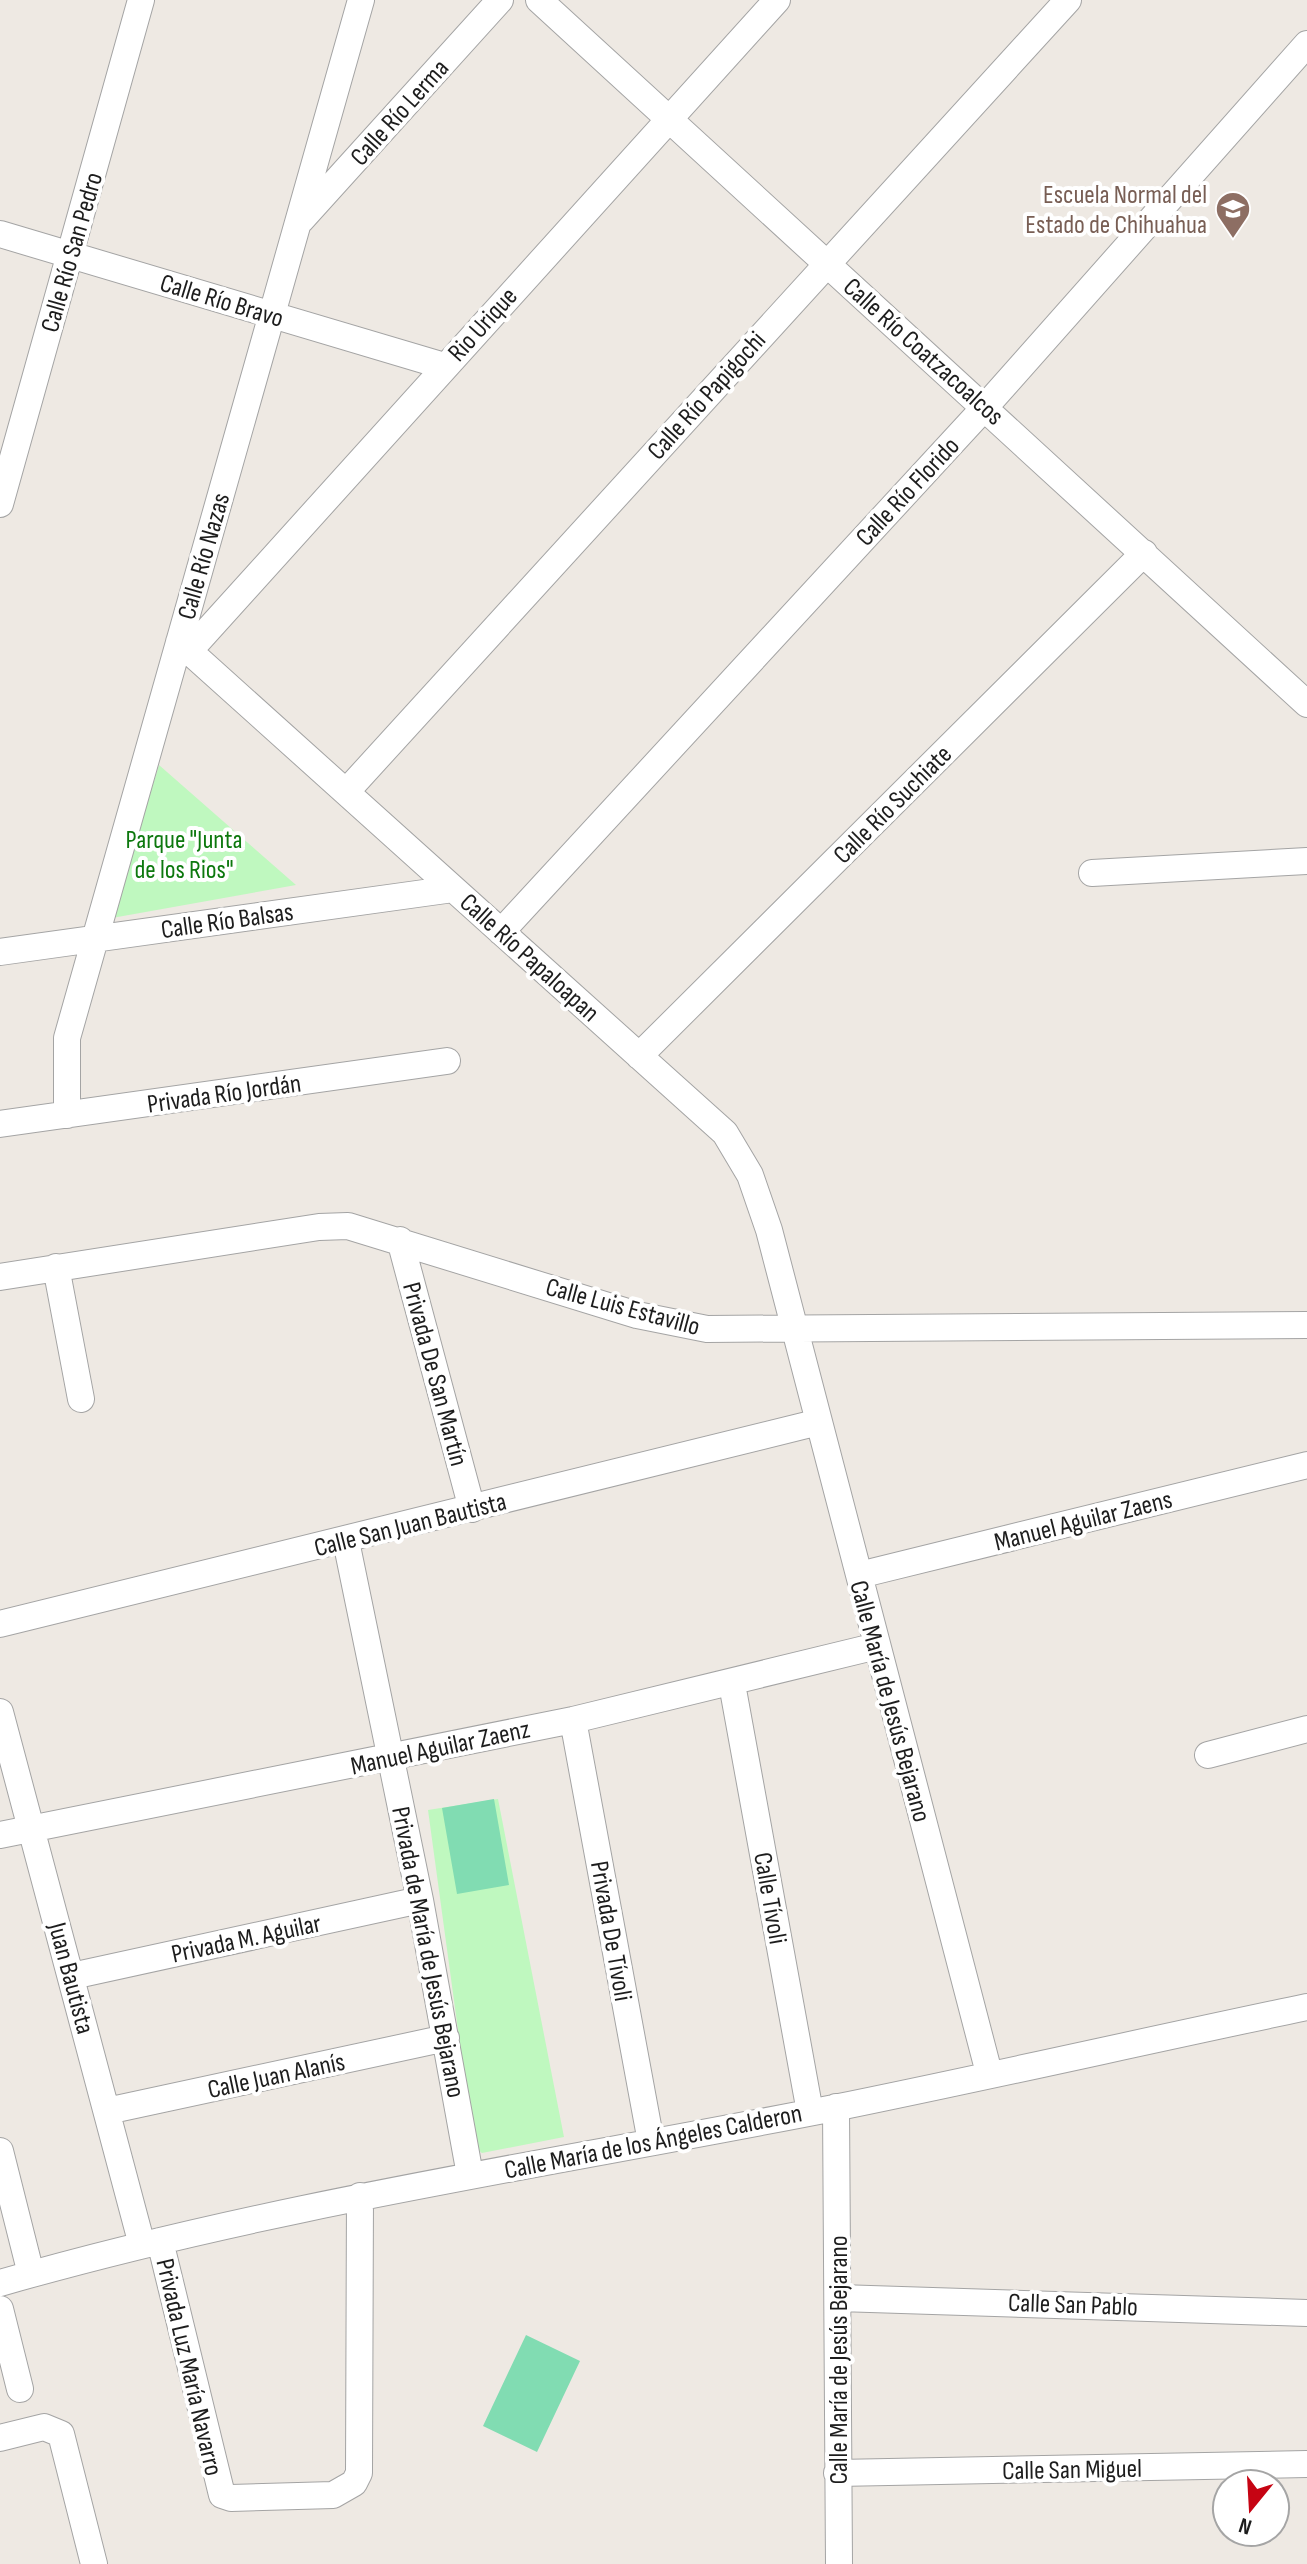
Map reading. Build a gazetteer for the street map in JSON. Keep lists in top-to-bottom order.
{
  "streets": {
    "street": [
      "Calle Río Lerma",
      "Calle Río San Pedro",
      "Calle Río Bravo",
      "Rio Urique",
      "Calle Río Coatzacoalcos",
      "Calle Río Papigochi",
      "Calle Río Florido",
      "Calle Río Nazas",
      "Calle Río Suchiate",
      "Calle Río Balsas",
      "Calle Río Papaloapan",
      "Privada Río Jordán",
      "Calle Luis Estavillo",
      "Privada De San Martín",
      "Manuel Aguilar Zaens",
      "Calle San Juan Bautista",
      "Calle María de Jesús Bejarano",
      "Manuel Aguilar Zaenz",
      "Calle Tívoli",
      "Privada De Tívoli",
      "Privada M. Aguilar",
      "Privada de María de Jesús Bejarano",
      "Juan Bautista",
      "Calle Juan Alanís",
      "Calle María de los Ángeles Calderon",
      "Calle San Pablo",
      "Privada Luz María Navarro",
      "Calle San Miguel"
    ]
  },
  "crossings": [
    ["Calle Río Lerma", "Calle Río Nazas"],
    ["Calle Río San Pedro", "Calle Río Bravo"],
    ["Calle Río Bravo", "Rio Urique"],
    ["Calle Río Bravo", "Calle Río Nazas"],
    ["Rio Urique", "Calle Río Coatzacoalcos"],
    ["Rio Urique", "Calle Río Nazas"],
    ["Rio Urique", "Calle Río Papaloapan"],
    ["Calle Río Coatzacoalcos", "Calle Río Papigochi"],
    ["Calle Río Coatzacoalcos", "Calle Río Florido"],
    ["Calle Río Coatzacoalcos", "Calle Río Suchiate"],
    ["Calle Río Papigochi", "Calle Río Papaloapan"],
    ["Calle Río Florido", "Calle Río Papaloapan"],
    ["Calle Río Nazas", "Calle Río Balsas"],
    ["Calle Río Nazas", "Calle Río Papaloapan"],
    ["Calle Río Nazas", "Privada Río Jordán"],
    ["Calle Río Suchiate", "Calle Río Papaloapan"],
    ["Calle Río Balsas", "Calle Río Papaloapan"],
    ["Calle Río Papaloapan", "Calle Luis Estavillo"],
    ["Calle Río Papaloapan", "Calle María de Jesús Bejarano"],
    ["Calle Luis Estavillo", "Privada De San Martín"],
    ["Calle Luis Estavillo", "Calle María de Jesús Bejarano"],
    ["Privada De San Martín", "Calle San Juan Bautista"],
    ["Manuel Aguilar Zaens", "Calle María de Jesús Bejarano"],
    ["Calle San Juan Bautista", "Calle María de Jesús Bejarano"],
    ["Calle San Juan Bautista", "Privada de María de Jesús Bejarano"],
    ["Calle María de Jesús Bejarano", "Manuel Aguilar Zaenz"],
    ["Calle María de Jesús Bejarano", "Calle Tívoli"],
    ["Calle María de Jesús Bejarano", "Calle María de los Ángeles Calderon"],
    ["Calle María de Jesús Bejarano", "Calle San Pablo"],
    ["Calle María de Jesús Bejarano", "Calle San Miguel"],
    ["Manuel Aguilar Zaenz", "Calle Tívoli"],
    ["Manuel Aguilar Zaenz", "Privada De Tívoli"],
    ["Manuel Aguilar Zaenz", "Privada de María de Jesús Bejarano"],
    ["Manuel Aguilar Zaenz", "Juan Bautista"],
    ["Calle Tívoli", "Calle María de los Ángeles Calderon"],
    ["Privada De Tívoli", "Calle María de los Ángeles Calderon"],
    ["Privada M. Aguilar", "Privada de María de Jesús Bejarano"],
    ["Privada M. Aguilar", "Juan Bautista"],
    ["Privada de María de Jesús Bejarano", "Calle Juan Alanís"],
    ["Privada de María de Jesús Bejarano", "Calle María de los Ángeles Calderon"],
    ["Juan Bautista", "Calle Juan Alanís"],
    ["Juan Bautista", "Calle María de los Ángeles Calderon"],
    ["Juan Bautista", "Privada Luz María Navarro"],
    ["Calle María de los Ángeles Calderon", "Privada Luz María Navarro"]
  ],
  "parks": ["Parque \"Junta de los Rios\""],
  "places": {
    "school or university": ["Escuela Normal del Estado de Chihuahua"]
  },
  "north": "bottom"
}
